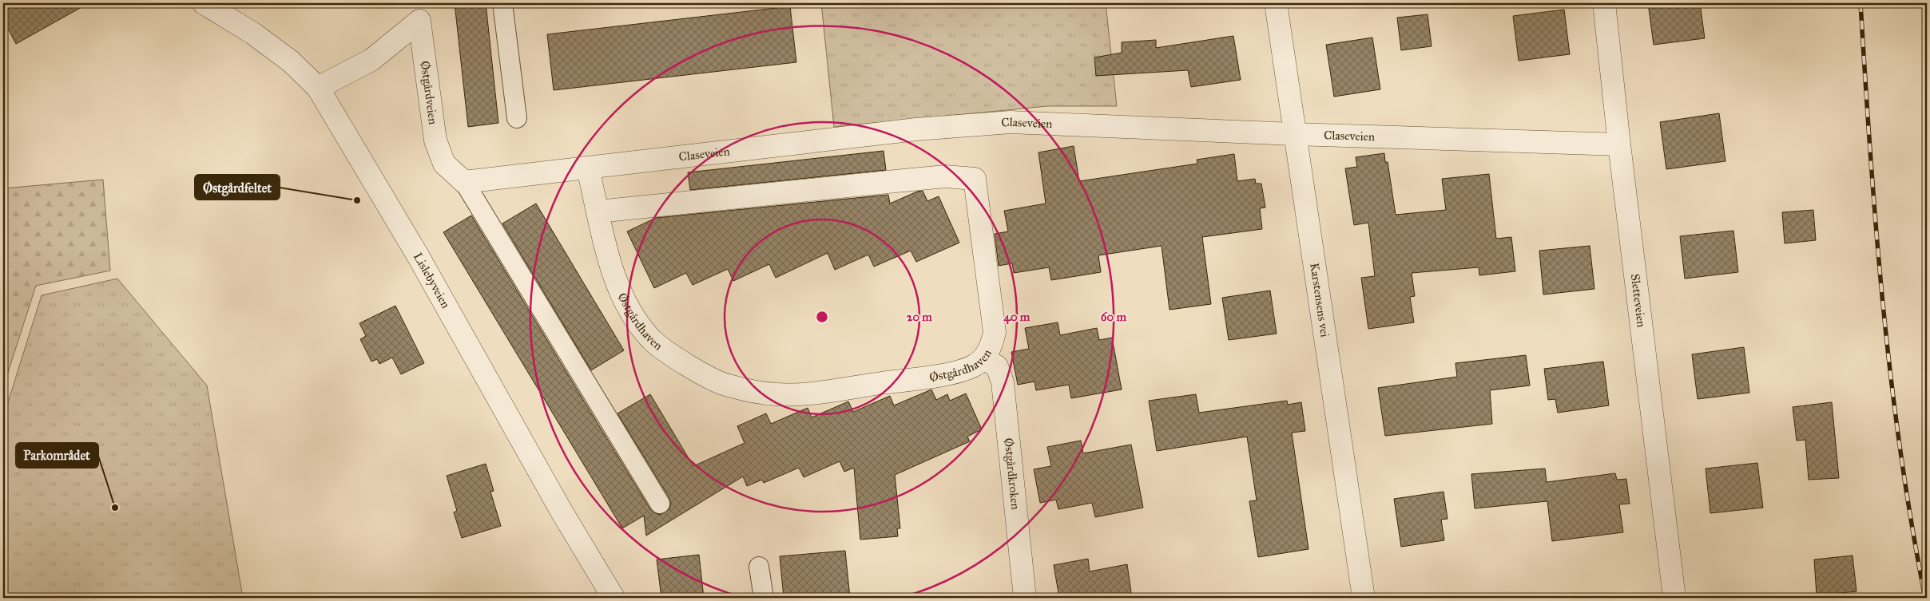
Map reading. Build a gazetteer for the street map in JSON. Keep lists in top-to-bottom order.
{
  "streets": {
    "street": [
      "Østgårdveien",
      "Claseveien",
      "Lislebyveien",
      "Karstensens vei",
      "Sletteveien",
      "Østgårdhaven",
      "Østgårdkroken"
    ]
  },
  "crossings": [
    ["Østgårdveien", "Claseveien"],
    ["Østgårdveien", "Lislebyveien"],
    ["Claseveien", "Karstensens vei"],
    ["Claseveien", "Sletteveien"],
    ["Claseveien", "Østgårdhaven"],
    ["Østgårdhaven", "Østgårdkroken"]
  ],
  "places": ["Østgårdfeltet", "Parkområdet"],
  "rings": ["20 m", "40 m", "60 m"]
}
